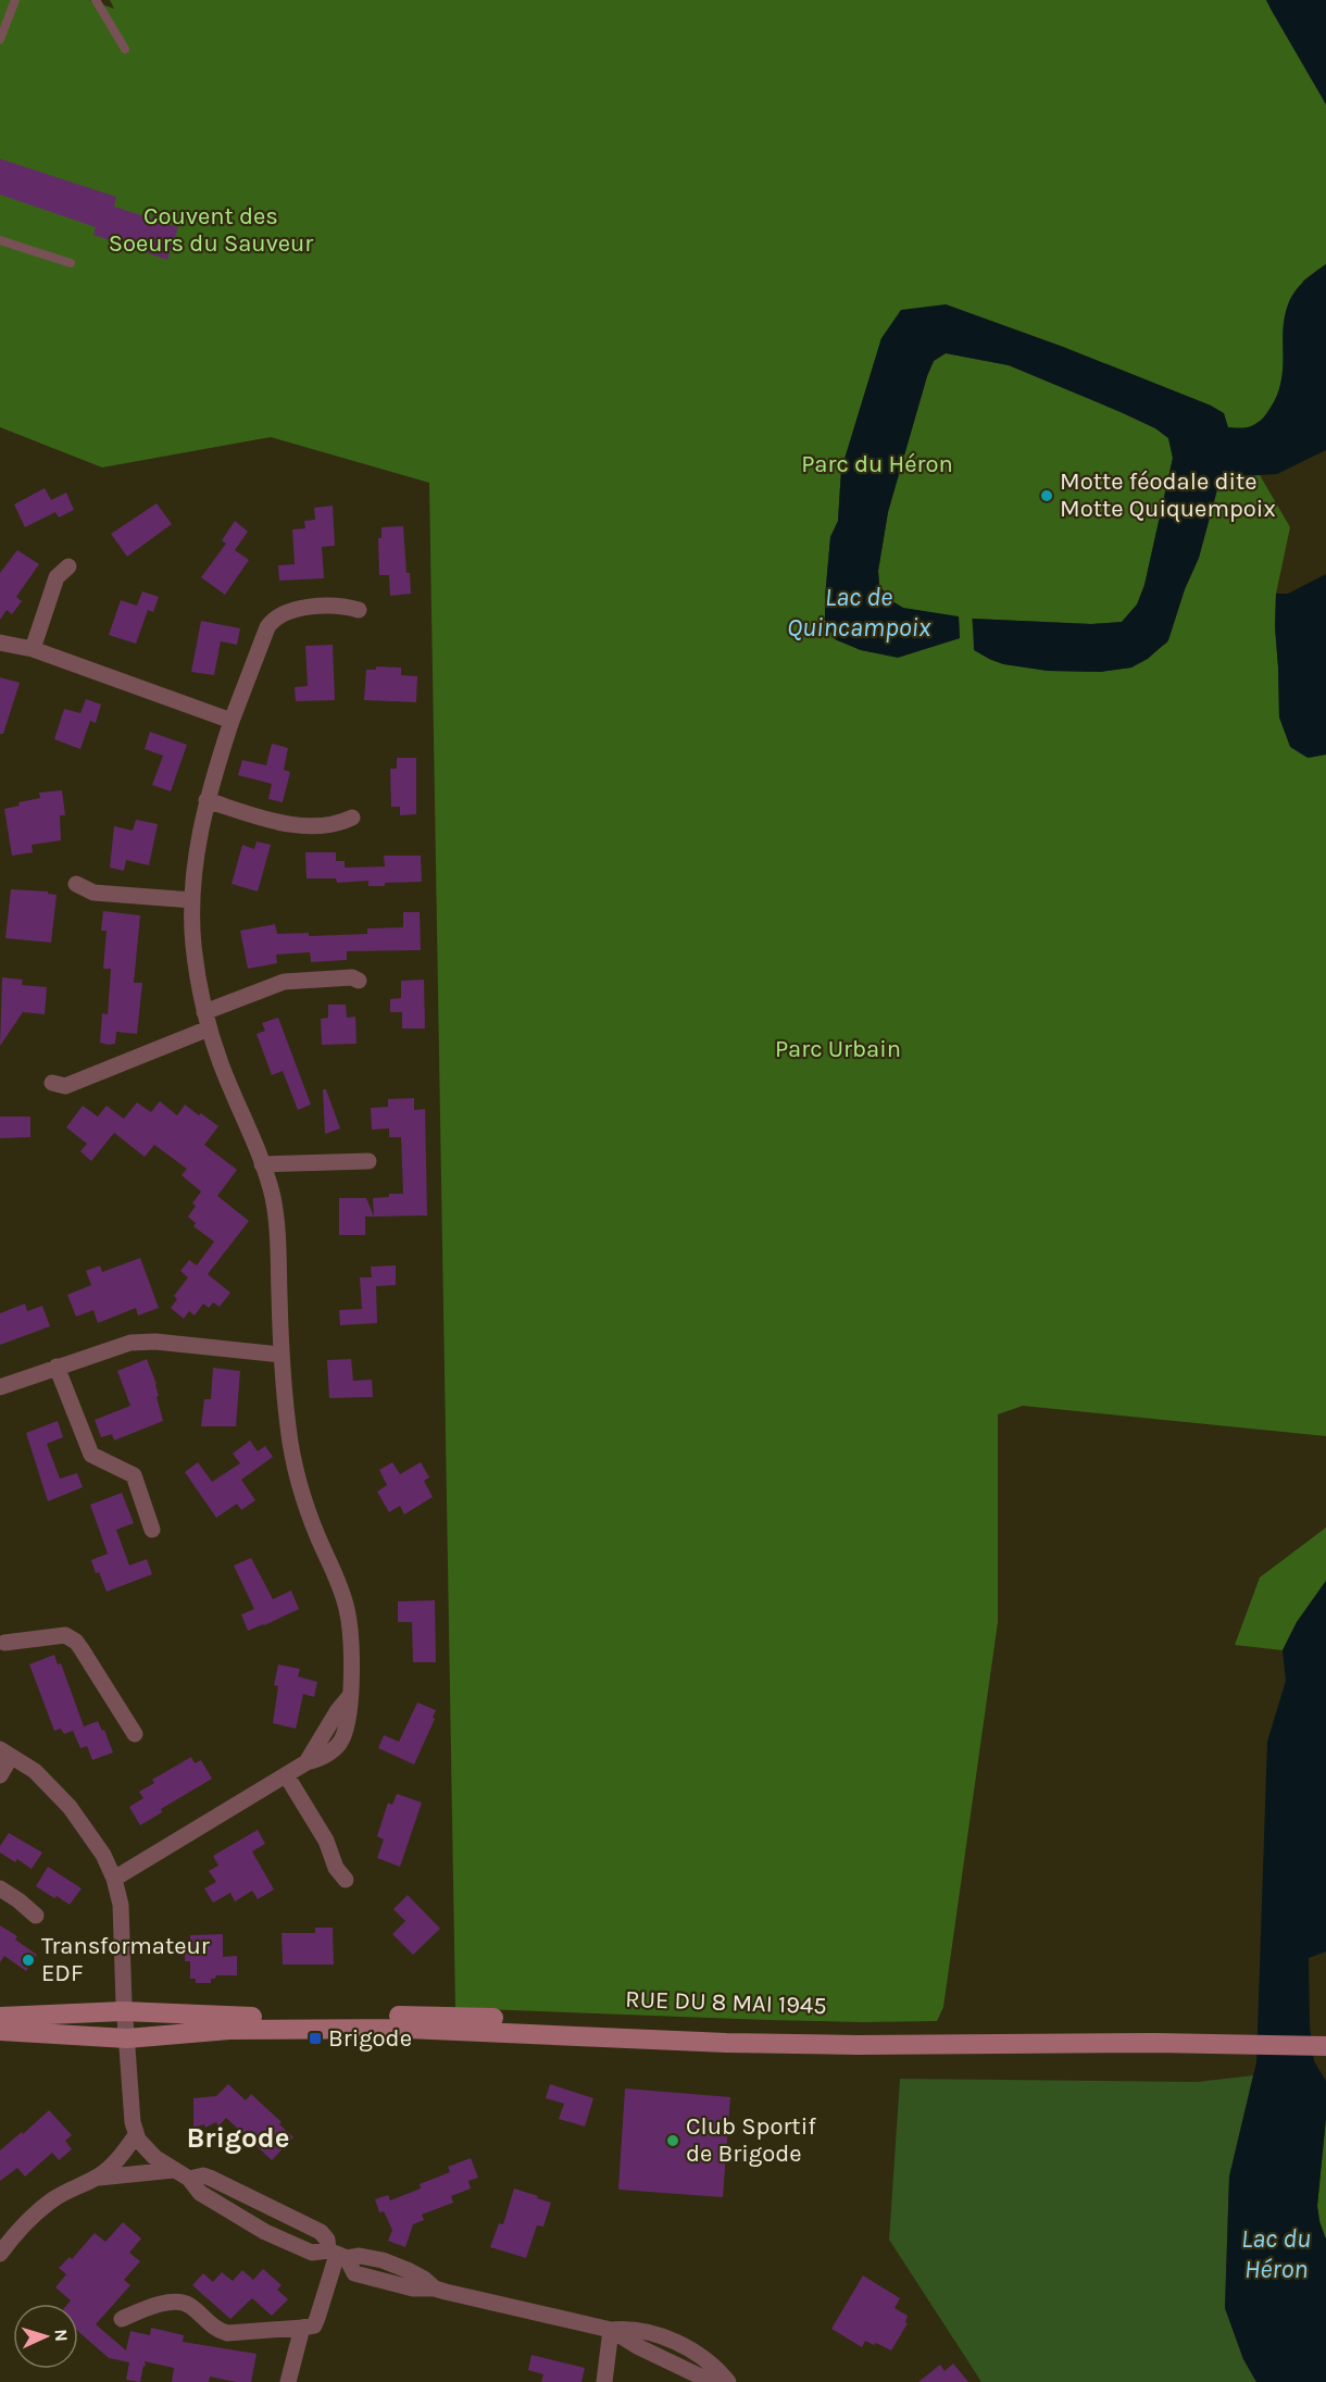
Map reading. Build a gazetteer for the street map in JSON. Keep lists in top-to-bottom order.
{
  "streets": {
    "main road": ["RUE DU 8 MAI 1945"]
  },
  "districts": ["Brigode"],
  "water": ["Lac de Quincampoix", "Lac du Héron"],
  "parks": ["Couvent des Soeurs du Sauveur", "Parc du Héron", "Parc Urbain"],
  "places": {
    "other": ["Motte féodale dite Motte Quiquempoix", "Transformateur EDF", "Club Sportif de Brigode"],
    "transit": ["Brigode"]
  },
  "north": "right"
}
